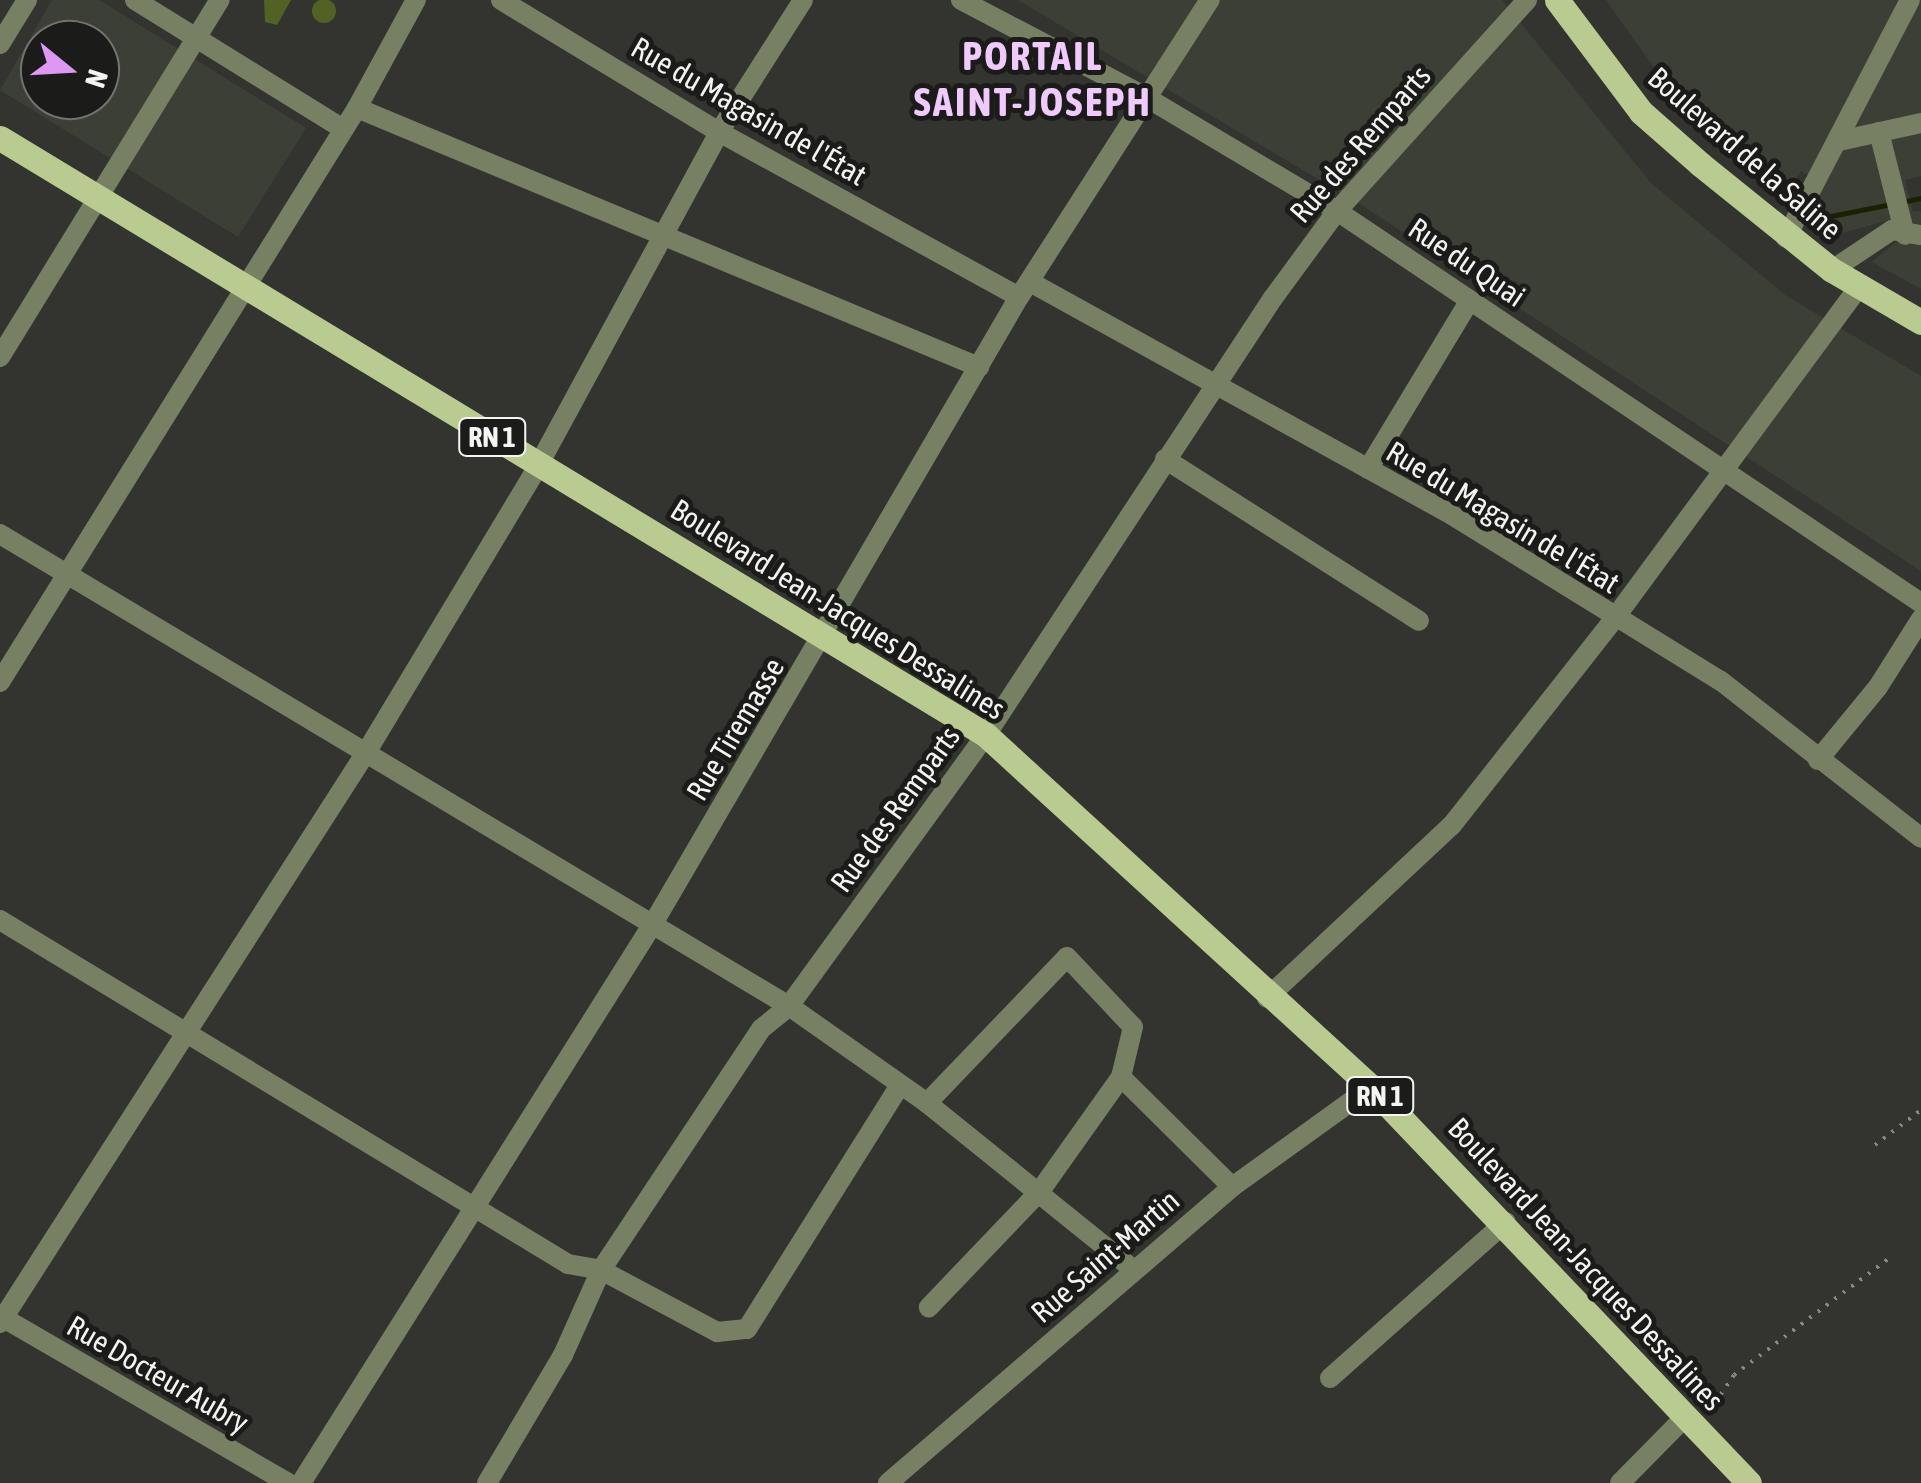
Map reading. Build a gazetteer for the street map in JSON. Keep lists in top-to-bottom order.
{
  "streets": {
    "main road": ["Boulevard de la Saline", "RN 1", "Boulevard Jean-Jacques Dessalines"],
    "street": [
      "Rue du Magasin de l'État",
      "Rue des Remparts",
      "Rue du Quai",
      "Rue Tiremasse",
      "Rue Saint-Martin",
      "Rue Docteur Aubry"
    ]
  },
  "crossings": [
    ["Rue du Magasin de l'État", "Rue des Remparts"],
    ["Rue du Magasin de l'État", "Rue Tiremasse"],
    ["Rue des Remparts", "Rue du Quai"],
    ["Rue des Remparts", "Boulevard Jean-Jacques Dessalines"],
    ["Rue du Quai", "Rue Tiremasse"],
    ["Boulevard Jean-Jacques Dessalines", "Rue Tiremasse"],
    ["Boulevard Jean-Jacques Dessalines", "Rue Saint-Martin"]
  ],
  "districts": ["PORTAIL SAINT-JOSEPH"],
  "north": "right"
}
